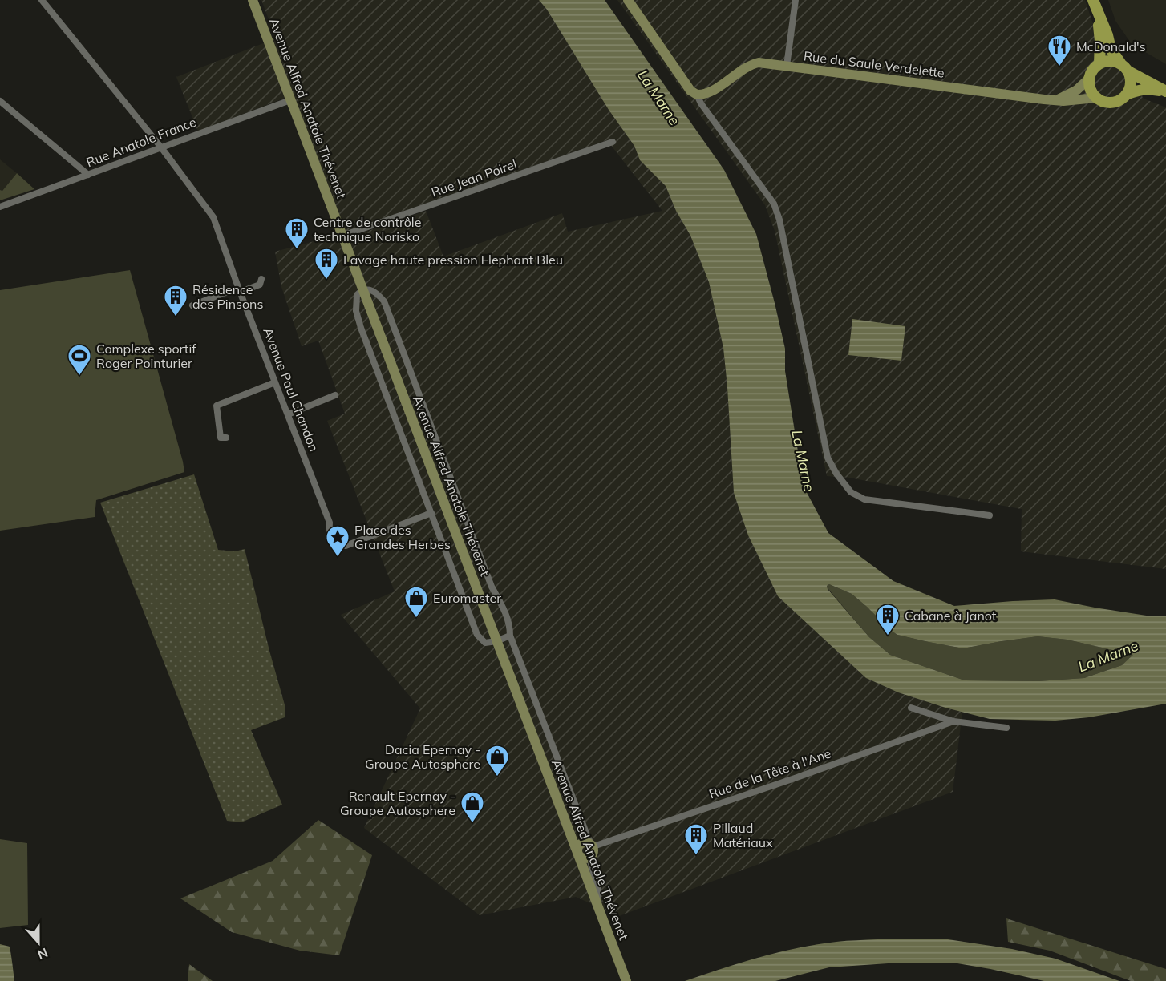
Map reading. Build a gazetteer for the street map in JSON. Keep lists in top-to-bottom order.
{
  "streets": {
    "main road": ["Rue du Saule Verdelette", "Avenue Alfred Anatole Thévenet"],
    "street": [
      "Rue Anatole France",
      "Rue Jean Poirel",
      "Avenue Paul Chandon",
      "Rue de la Tête à l'Ane"
    ]
  },
  "crossings": [
    ["Avenue Alfred Anatole Thévenet", "Rue Anatole France"],
    ["Avenue Alfred Anatole Thévenet", "Rue Jean Poirel"],
    ["Avenue Alfred Anatole Thévenet", "Rue de la Tête à l'Ane"],
    ["Rue Anatole France", "Avenue Paul Chandon"]
  ],
  "water": ["La Marne"],
  "places": {
    "restaurant": ["McDonald's"],
    "building": [
      "Centre de contrôle technique Norisko",
      "Lavage haute pression Elephant Bleu",
      "Résidence des Pinsons",
      "Cabane à Janot",
      "Pillaud Matériaux"
    ],
    "sports": ["Complexe sportif Roger Pointurier"],
    "place": ["Place des Grandes Herbes"],
    "shop": ["Euromaster", "Dacia Epernay - Groupe Autosphere", "Renault Epernay - Groupe Autosphere"]
  },
  "north": "bottom"
}
